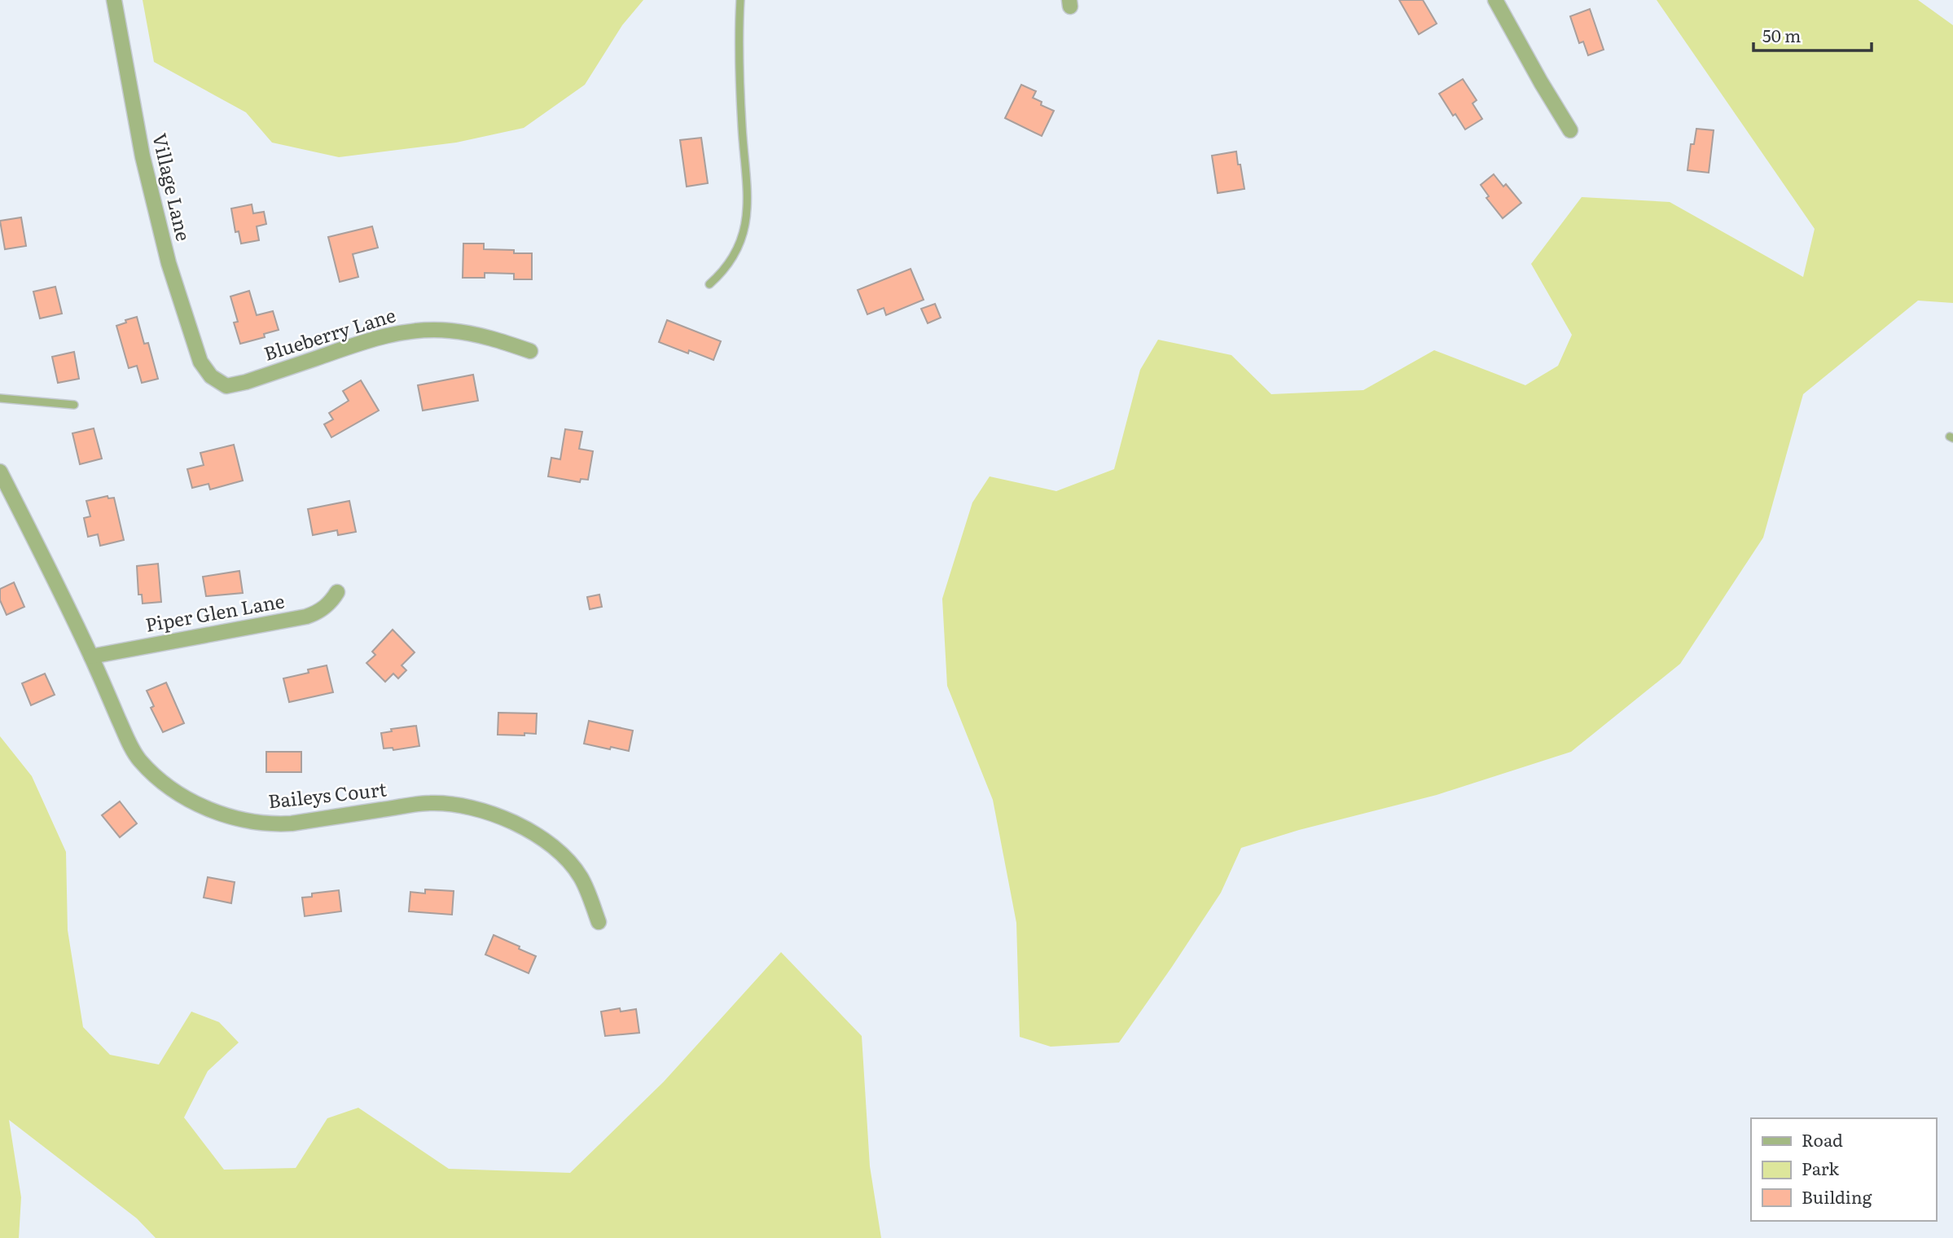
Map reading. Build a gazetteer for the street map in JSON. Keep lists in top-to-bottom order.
{
  "streets": {
    "street": [
      "Village Lane",
      "Blueberry Lane",
      "Piper Glen Lane",
      "Baileys Court"
    ]
  },
  "crossings": [
    ["Village Lane", "Blueberry Lane"],
    ["Piper Glen Lane", "Baileys Court"]
  ],
  "legend": ["Road", "Park", "Building"],
  "scale_bar": "50 m"
}
